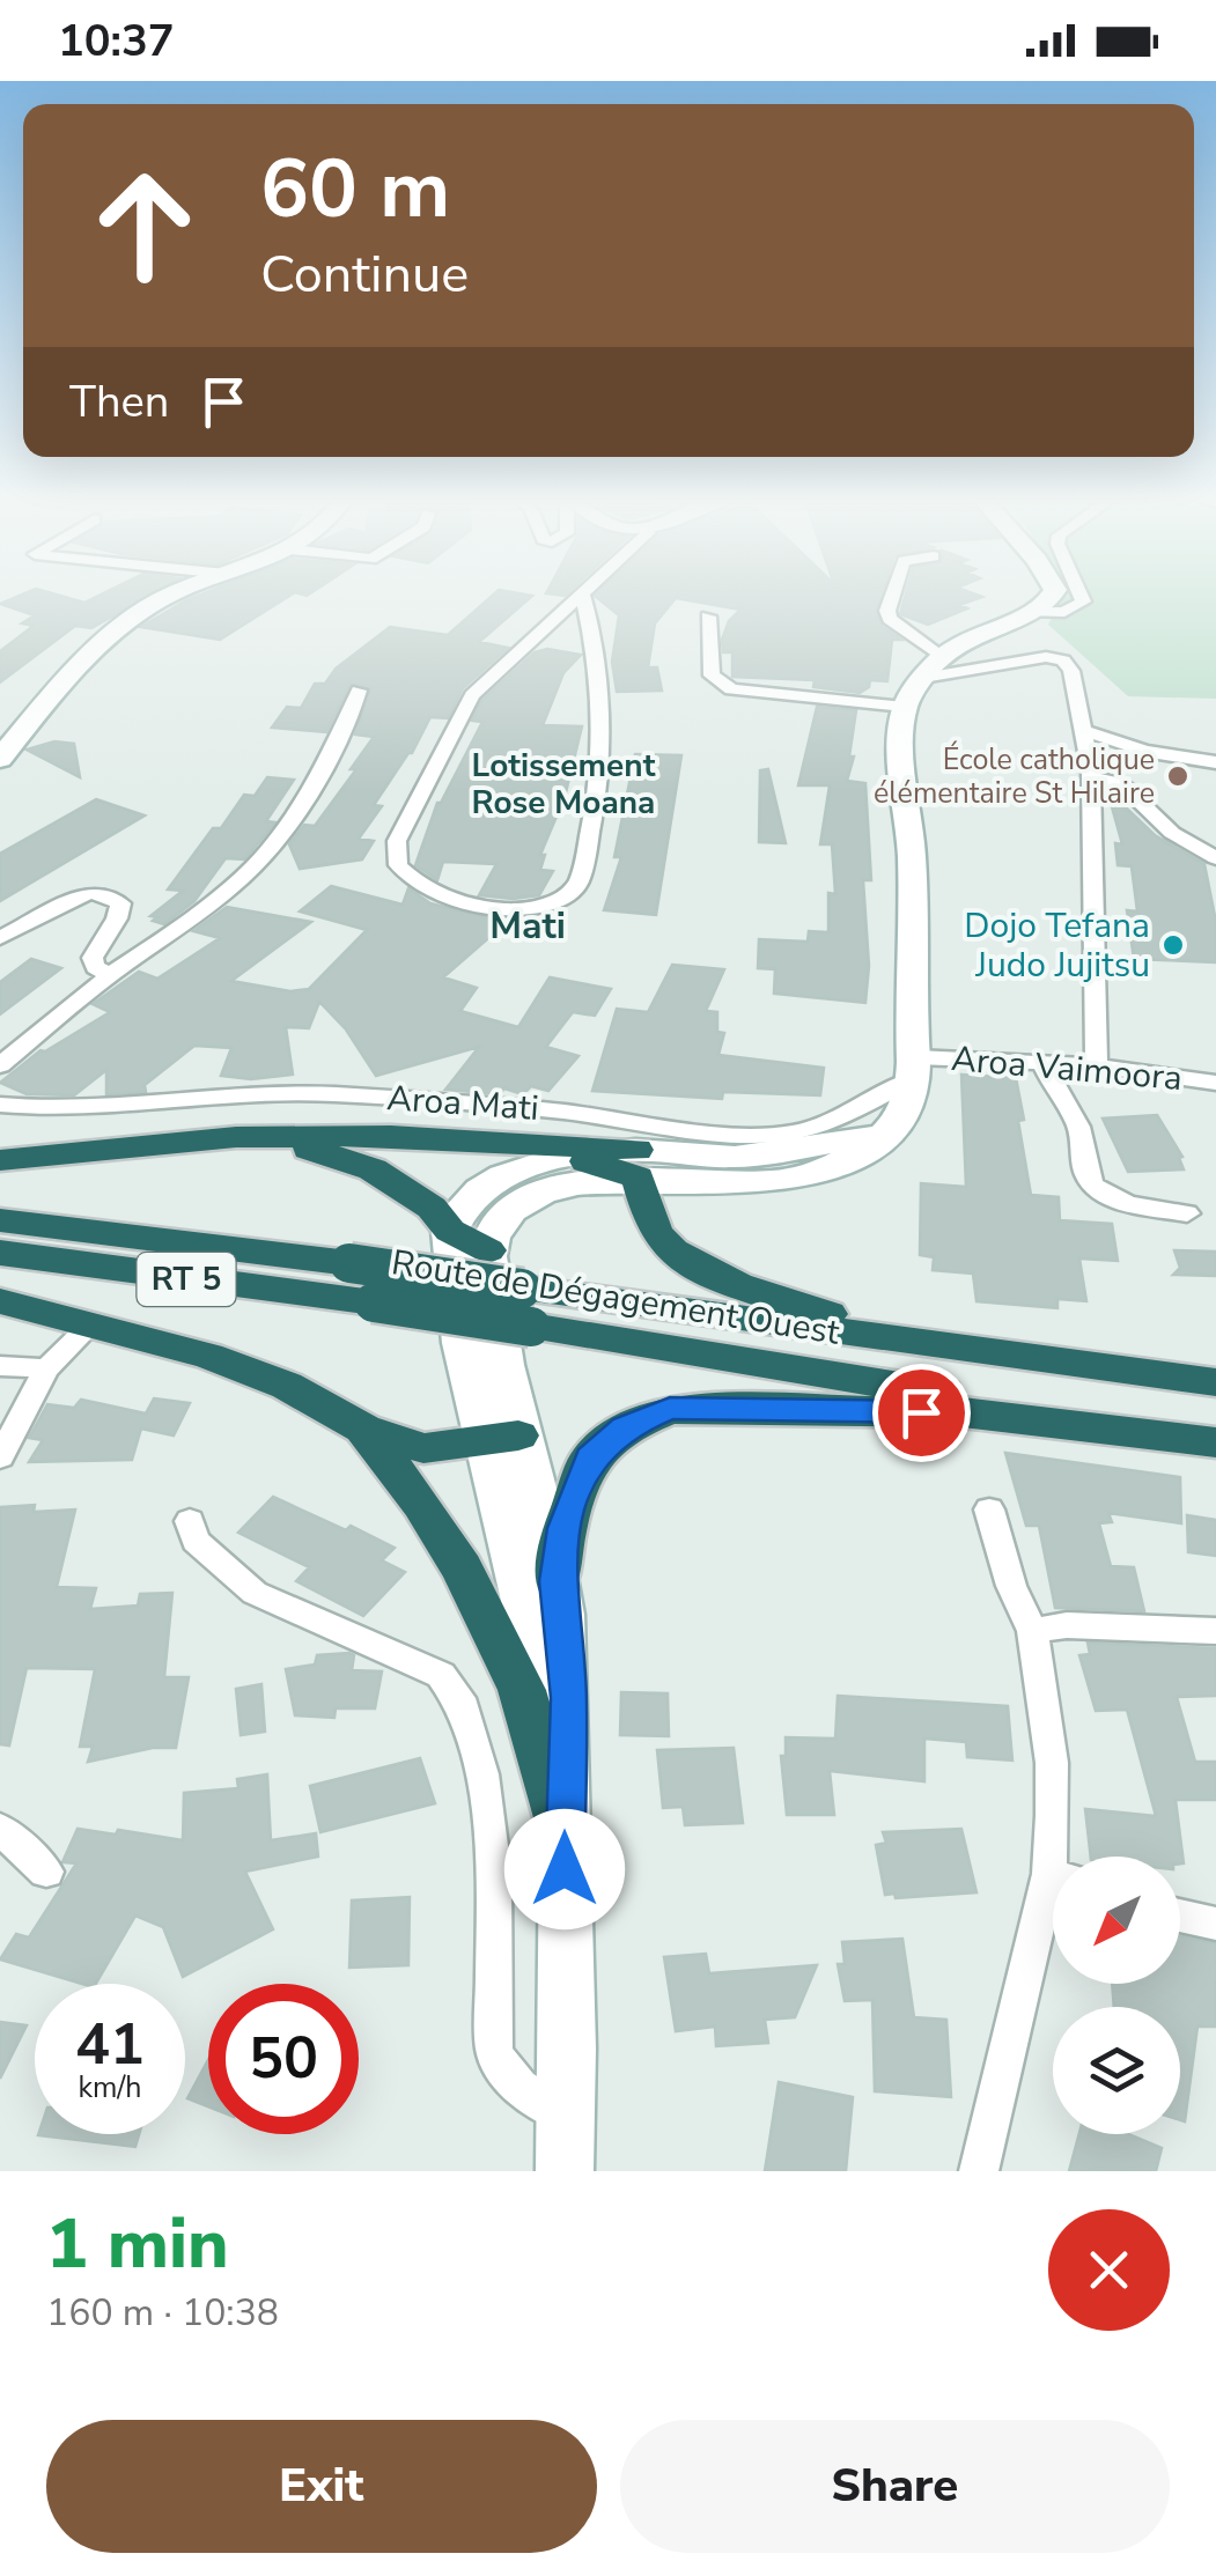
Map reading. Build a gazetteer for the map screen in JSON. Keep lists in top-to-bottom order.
{
  "streets": {
    "highway": ["RT 5", "Route de Dégagement Ouest"],
    "street": ["Aroa Vaimoora", "Aroa Mati"]
  },
  "crossings": [
    ["Aroa Vaimoora", "Aroa Mati"]
  ],
  "districts": ["Lotissement Rose Moana", "Mati"],
  "places": ["École catholique élémentaire St Hilaire", "Dojo Tefana Judo Jujitsu"],
  "north": "bottom left",
  "page": {
    "status": "10:37",
    "turn": ["60 m", "Continue"],
    "then": "Then",
    "speed": "41 km/h",
    "limit": "50",
    "heading": ["1 min", "160 m · 10:38"],
    "buttons": ["Exit", "Share"]
  }
}
